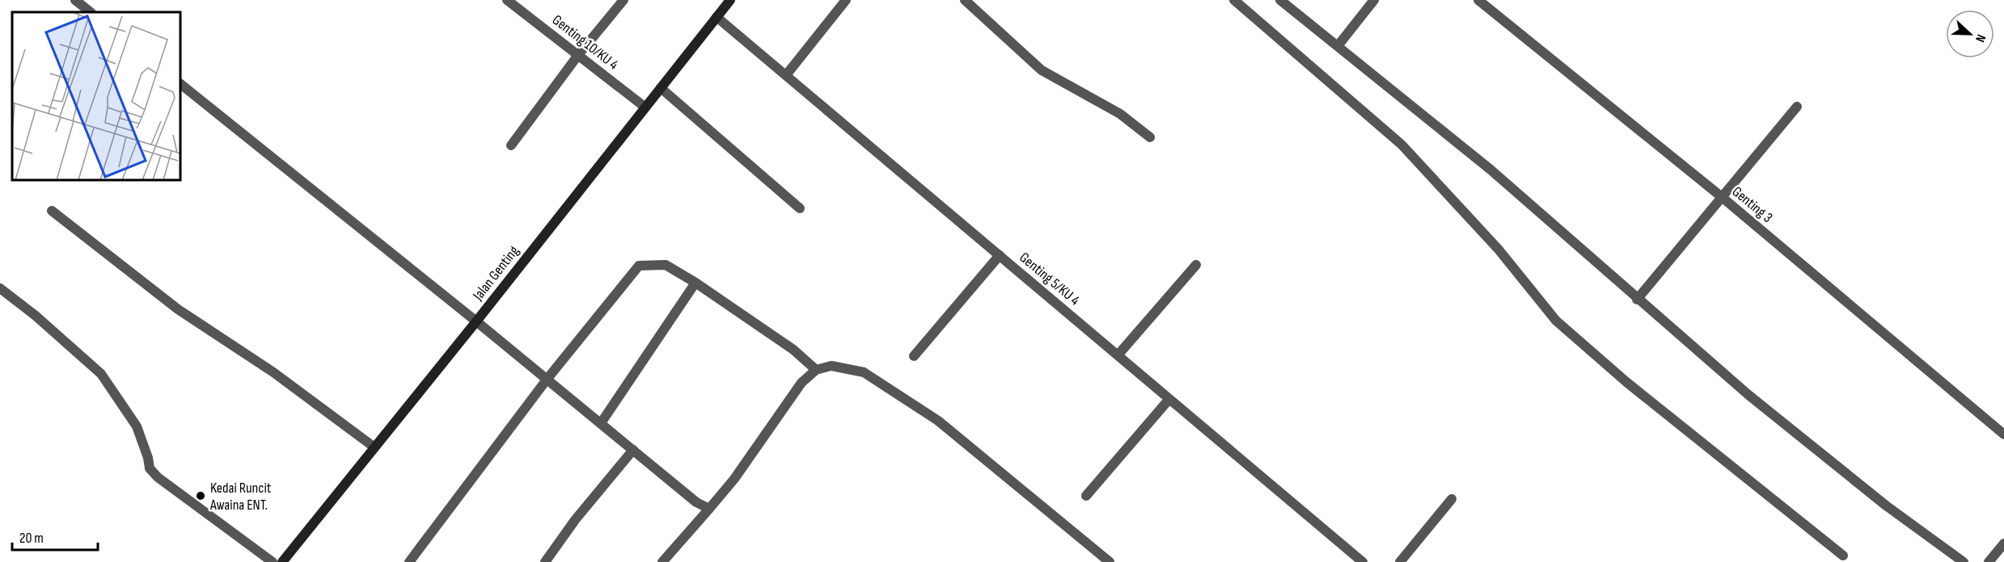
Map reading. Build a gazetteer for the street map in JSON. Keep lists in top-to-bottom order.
{
  "streets": {
    "street": [
      "Genting 10/KU 4",
      "Genting 3",
      "Jalan Genting",
      "Genting 5/KU 4"
    ]
  },
  "crossings": [
    ["Genting 10/KU 4", "Jalan Genting"],
    ["Jalan Genting", "Genting 5/KU 4"]
  ],
  "places": ["Kedai Runcit Awaina ENT."],
  "scale_bar": "20 m",
  "north": "right"
}
